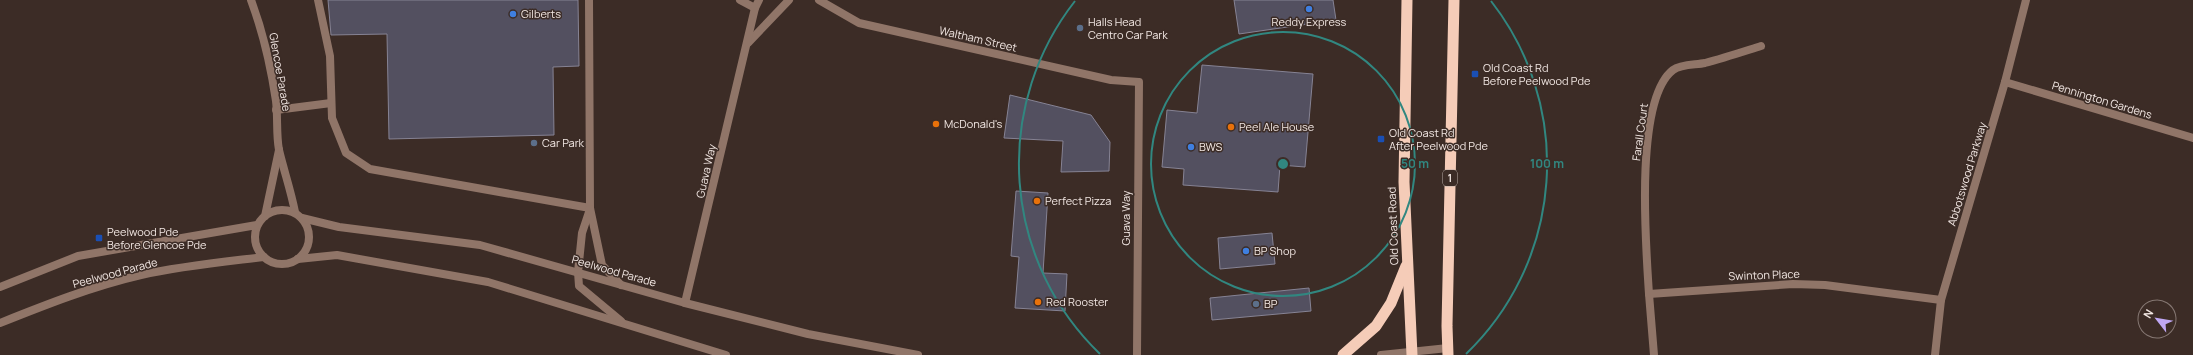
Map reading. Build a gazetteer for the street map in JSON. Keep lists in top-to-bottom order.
{
  "streets": {
    "highway": ["1", "Old Coast Road"],
    "street": [
      "Waltham Street",
      "Glencoe Parade",
      "Pennington Gardens",
      "Farall Court",
      "Guava Way",
      "Abbotswood Parkway",
      "Peelwood Parade",
      "Swinton Place"
    ]
  },
  "crossings": [
    ["Waltham Street", "Guava Way"],
    ["Glencoe Parade", "Peelwood Parade"],
    ["Pennington Gardens", "Abbotswood Parkway"],
    ["Farall Court", "Swinton Place"],
    ["Guava Way", "Peelwood Parade"],
    ["Abbotswood Parkway", "Swinton Place"]
  ],
  "places": {
    "other": [
      "Reddy Express",
      "Gilberts",
      "Halls Head Centro Car Park",
      "McDonald's",
      "Peel Ale House",
      "Car Park",
      "BWS",
      "Perfect Pizza",
      "BP Shop",
      "Red Rooster",
      "BP"
    ],
    "transit": ["Old Coast Rd Before Peelwood Pde", "Old Coast Rd After Peelwood Pde", "Peelwood Pde Before Glencoe Pde"]
  },
  "north": "top left",
  "rings": ["50 m", "100 m"]
}
